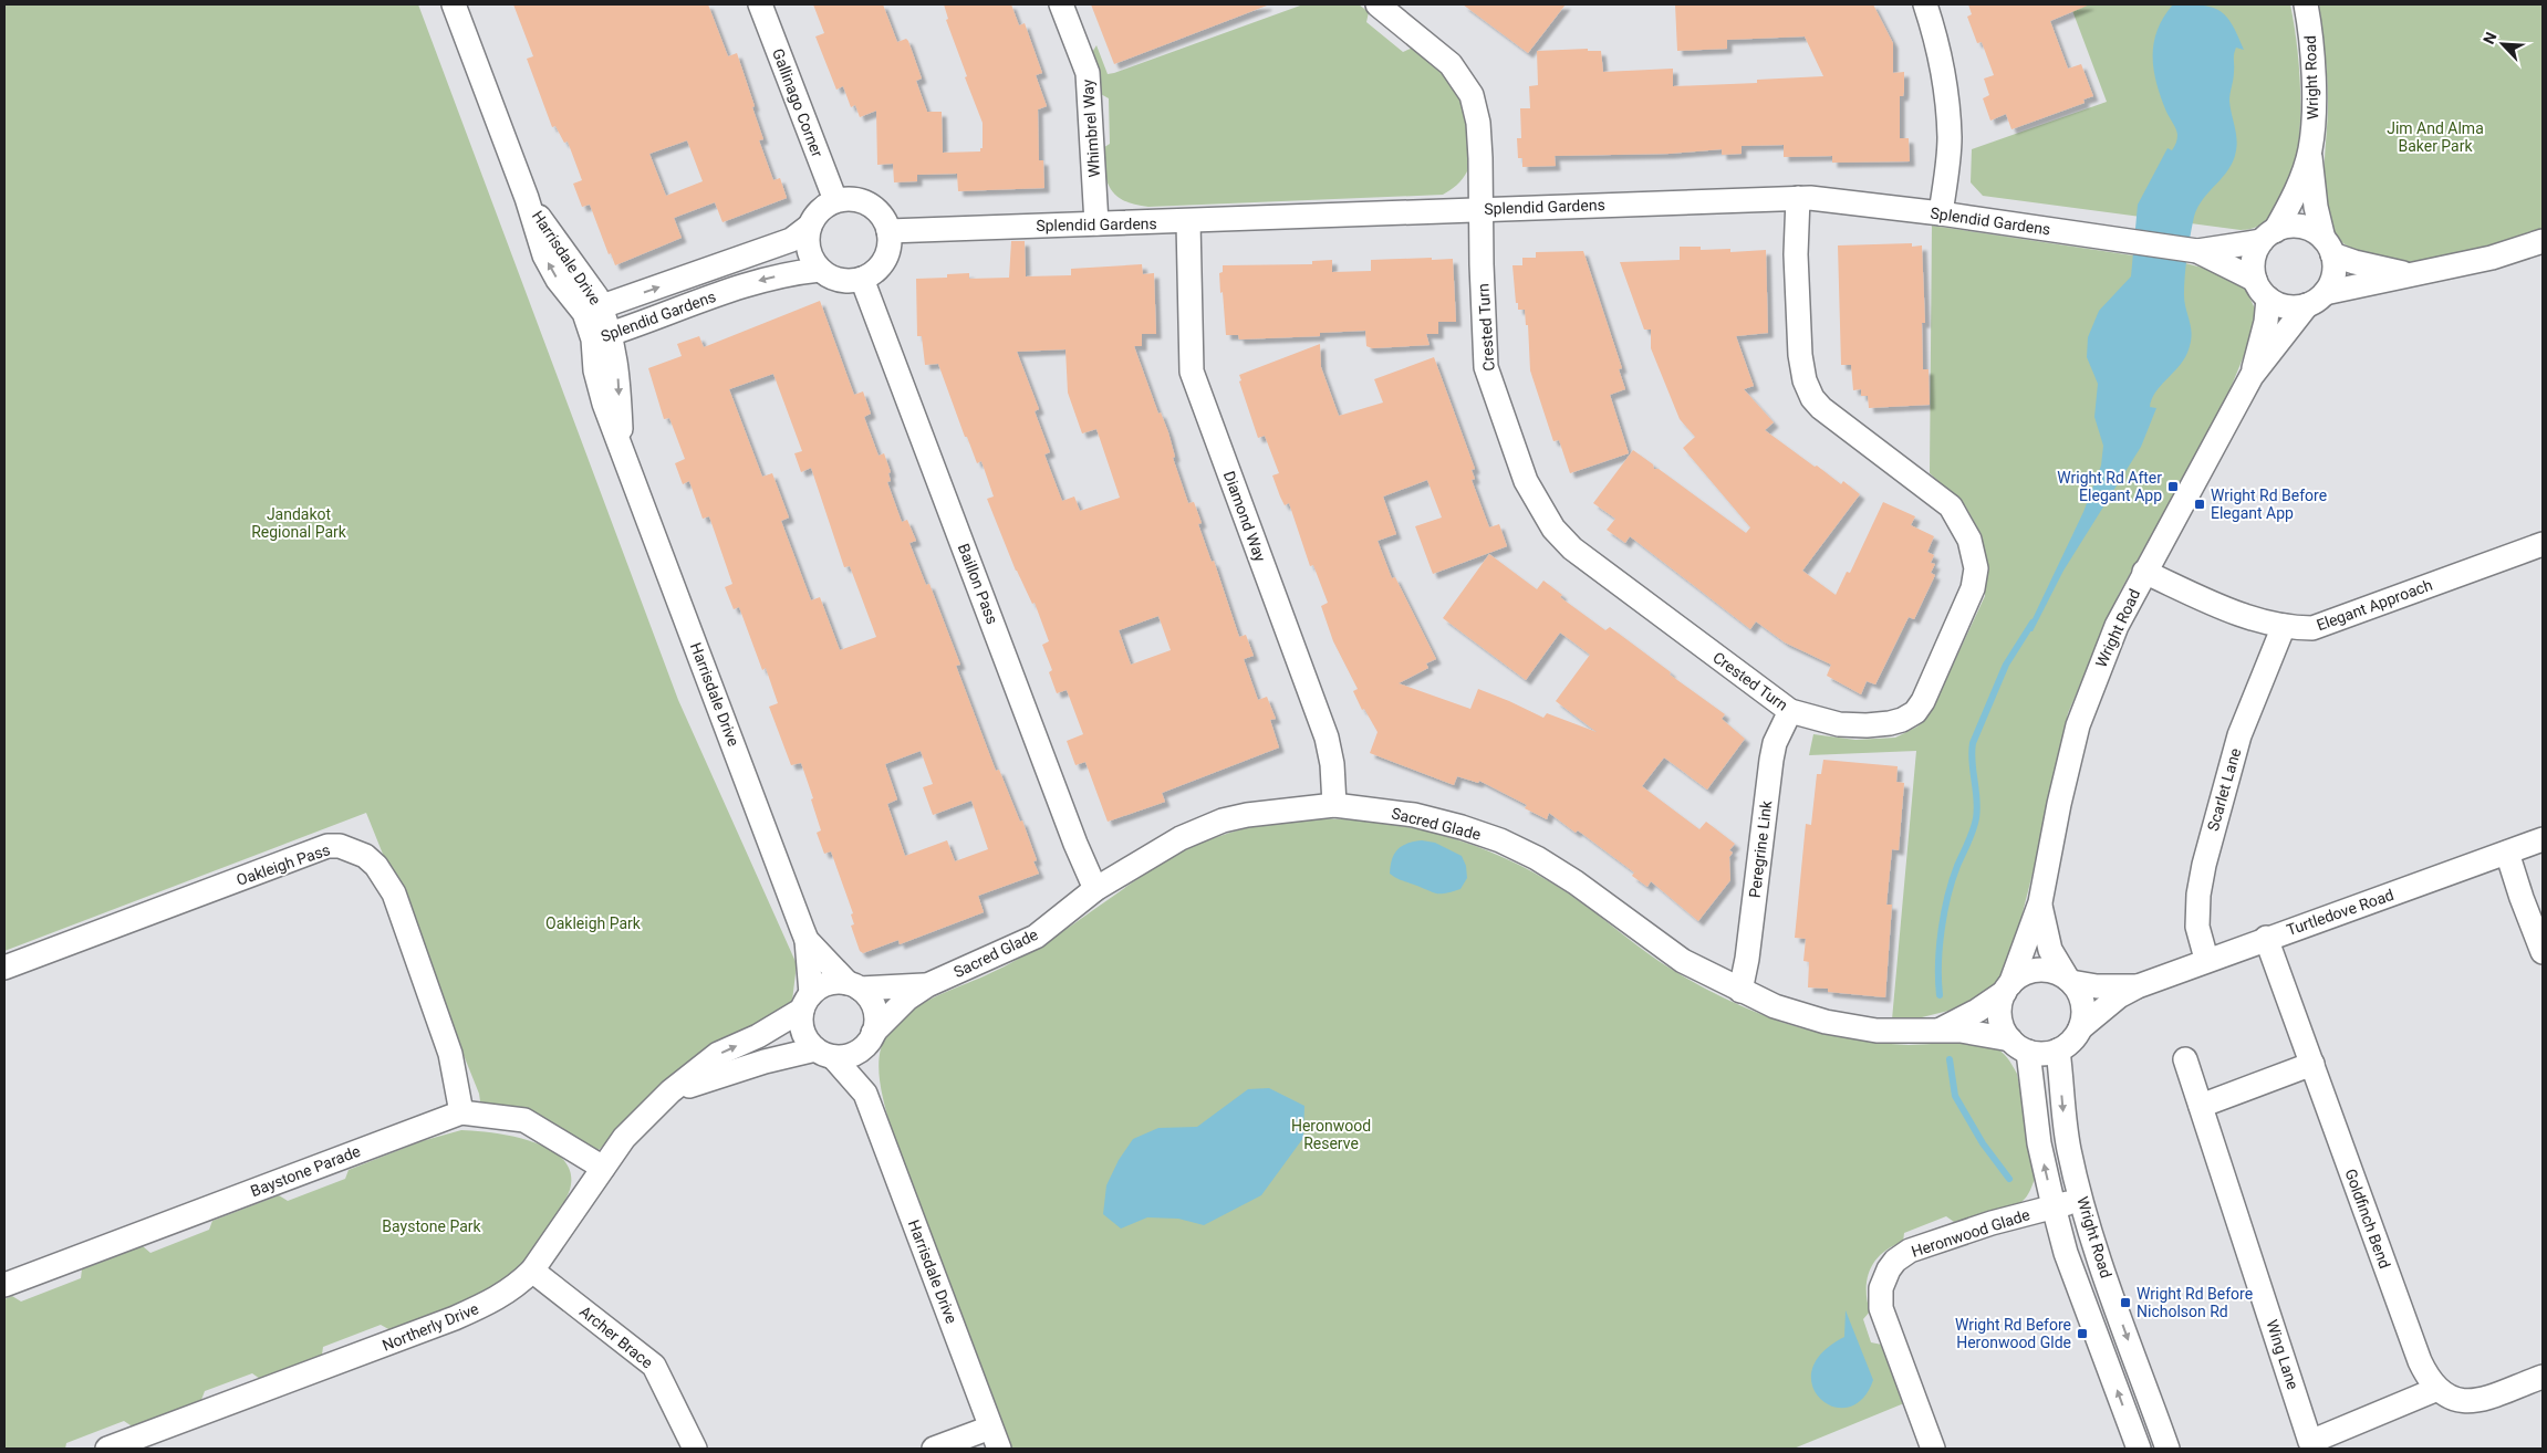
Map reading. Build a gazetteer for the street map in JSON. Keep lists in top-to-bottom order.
{
  "streets": {
    "street": [
      "Wright Road",
      "Gallinago Corner",
      "Whimbrel Way",
      "Splendid Gardens",
      "Harrisdale Drive",
      "Crested Turn",
      "Diamond Way",
      "Baillon Pass",
      "Elegant Approach",
      "Scarlet Lane",
      "Sacred Glade",
      "Peregrine Link",
      "Oakleigh Pass",
      "Turtledove Road",
      "Baystone Parade",
      "Goldfinch Bend",
      "Heronwood Glade",
      "Northerly Drive",
      "Archer Brace",
      "Wing Lane"
    ]
  },
  "crossings": [
    ["Wright Road", "Splendid Gardens"],
    ["Wright Road", "Elegant Approach"],
    ["Wright Road", "Sacred Glade"],
    ["Wright Road", "Turtledove Road"],
    ["Wright Road", "Heronwood Glade"],
    ["Gallinago Corner", "Splendid Gardens"],
    ["Gallinago Corner", "Baillon Pass"],
    ["Whimbrel Way", "Splendid Gardens"],
    ["Splendid Gardens", "Harrisdale Drive"],
    ["Splendid Gardens", "Crested Turn"],
    ["Splendid Gardens", "Diamond Way"],
    ["Splendid Gardens", "Baillon Pass"],
    ["Harrisdale Drive", "Sacred Glade"],
    ["Harrisdale Drive", "Northerly Drive"],
    ["Crested Turn", "Peregrine Link"],
    ["Diamond Way", "Sacred Glade"],
    ["Baillon Pass", "Sacred Glade"],
    ["Elegant Approach", "Scarlet Lane"],
    ["Scarlet Lane", "Turtledove Road"],
    ["Sacred Glade", "Peregrine Link"],
    ["Sacred Glade", "Turtledove Road"],
    ["Sacred Glade", "Northerly Drive"],
    ["Oakleigh Pass", "Baystone Parade"],
    ["Turtledove Road", "Goldfinch Bend"],
    ["Baystone Parade", "Northerly Drive"],
    ["Goldfinch Bend", "Wing Lane"],
    ["Northerly Drive", "Archer Brace"]
  ],
  "parks": [
    "Jim And Alma Baker Park",
    "Jandakot Regional Park",
    "Oakleigh Park",
    "Heronwood Reserve",
    "Baystone Park"
  ],
  "places": {
    "transit": [
      "Wright Rd After Elegant App",
      "Wright Rd Before Elegant App",
      "Wright Rd Before Nicholson Rd",
      "Wright Rd Before Heronwood Glde"
    ]
  },
  "north": "top left"
}
